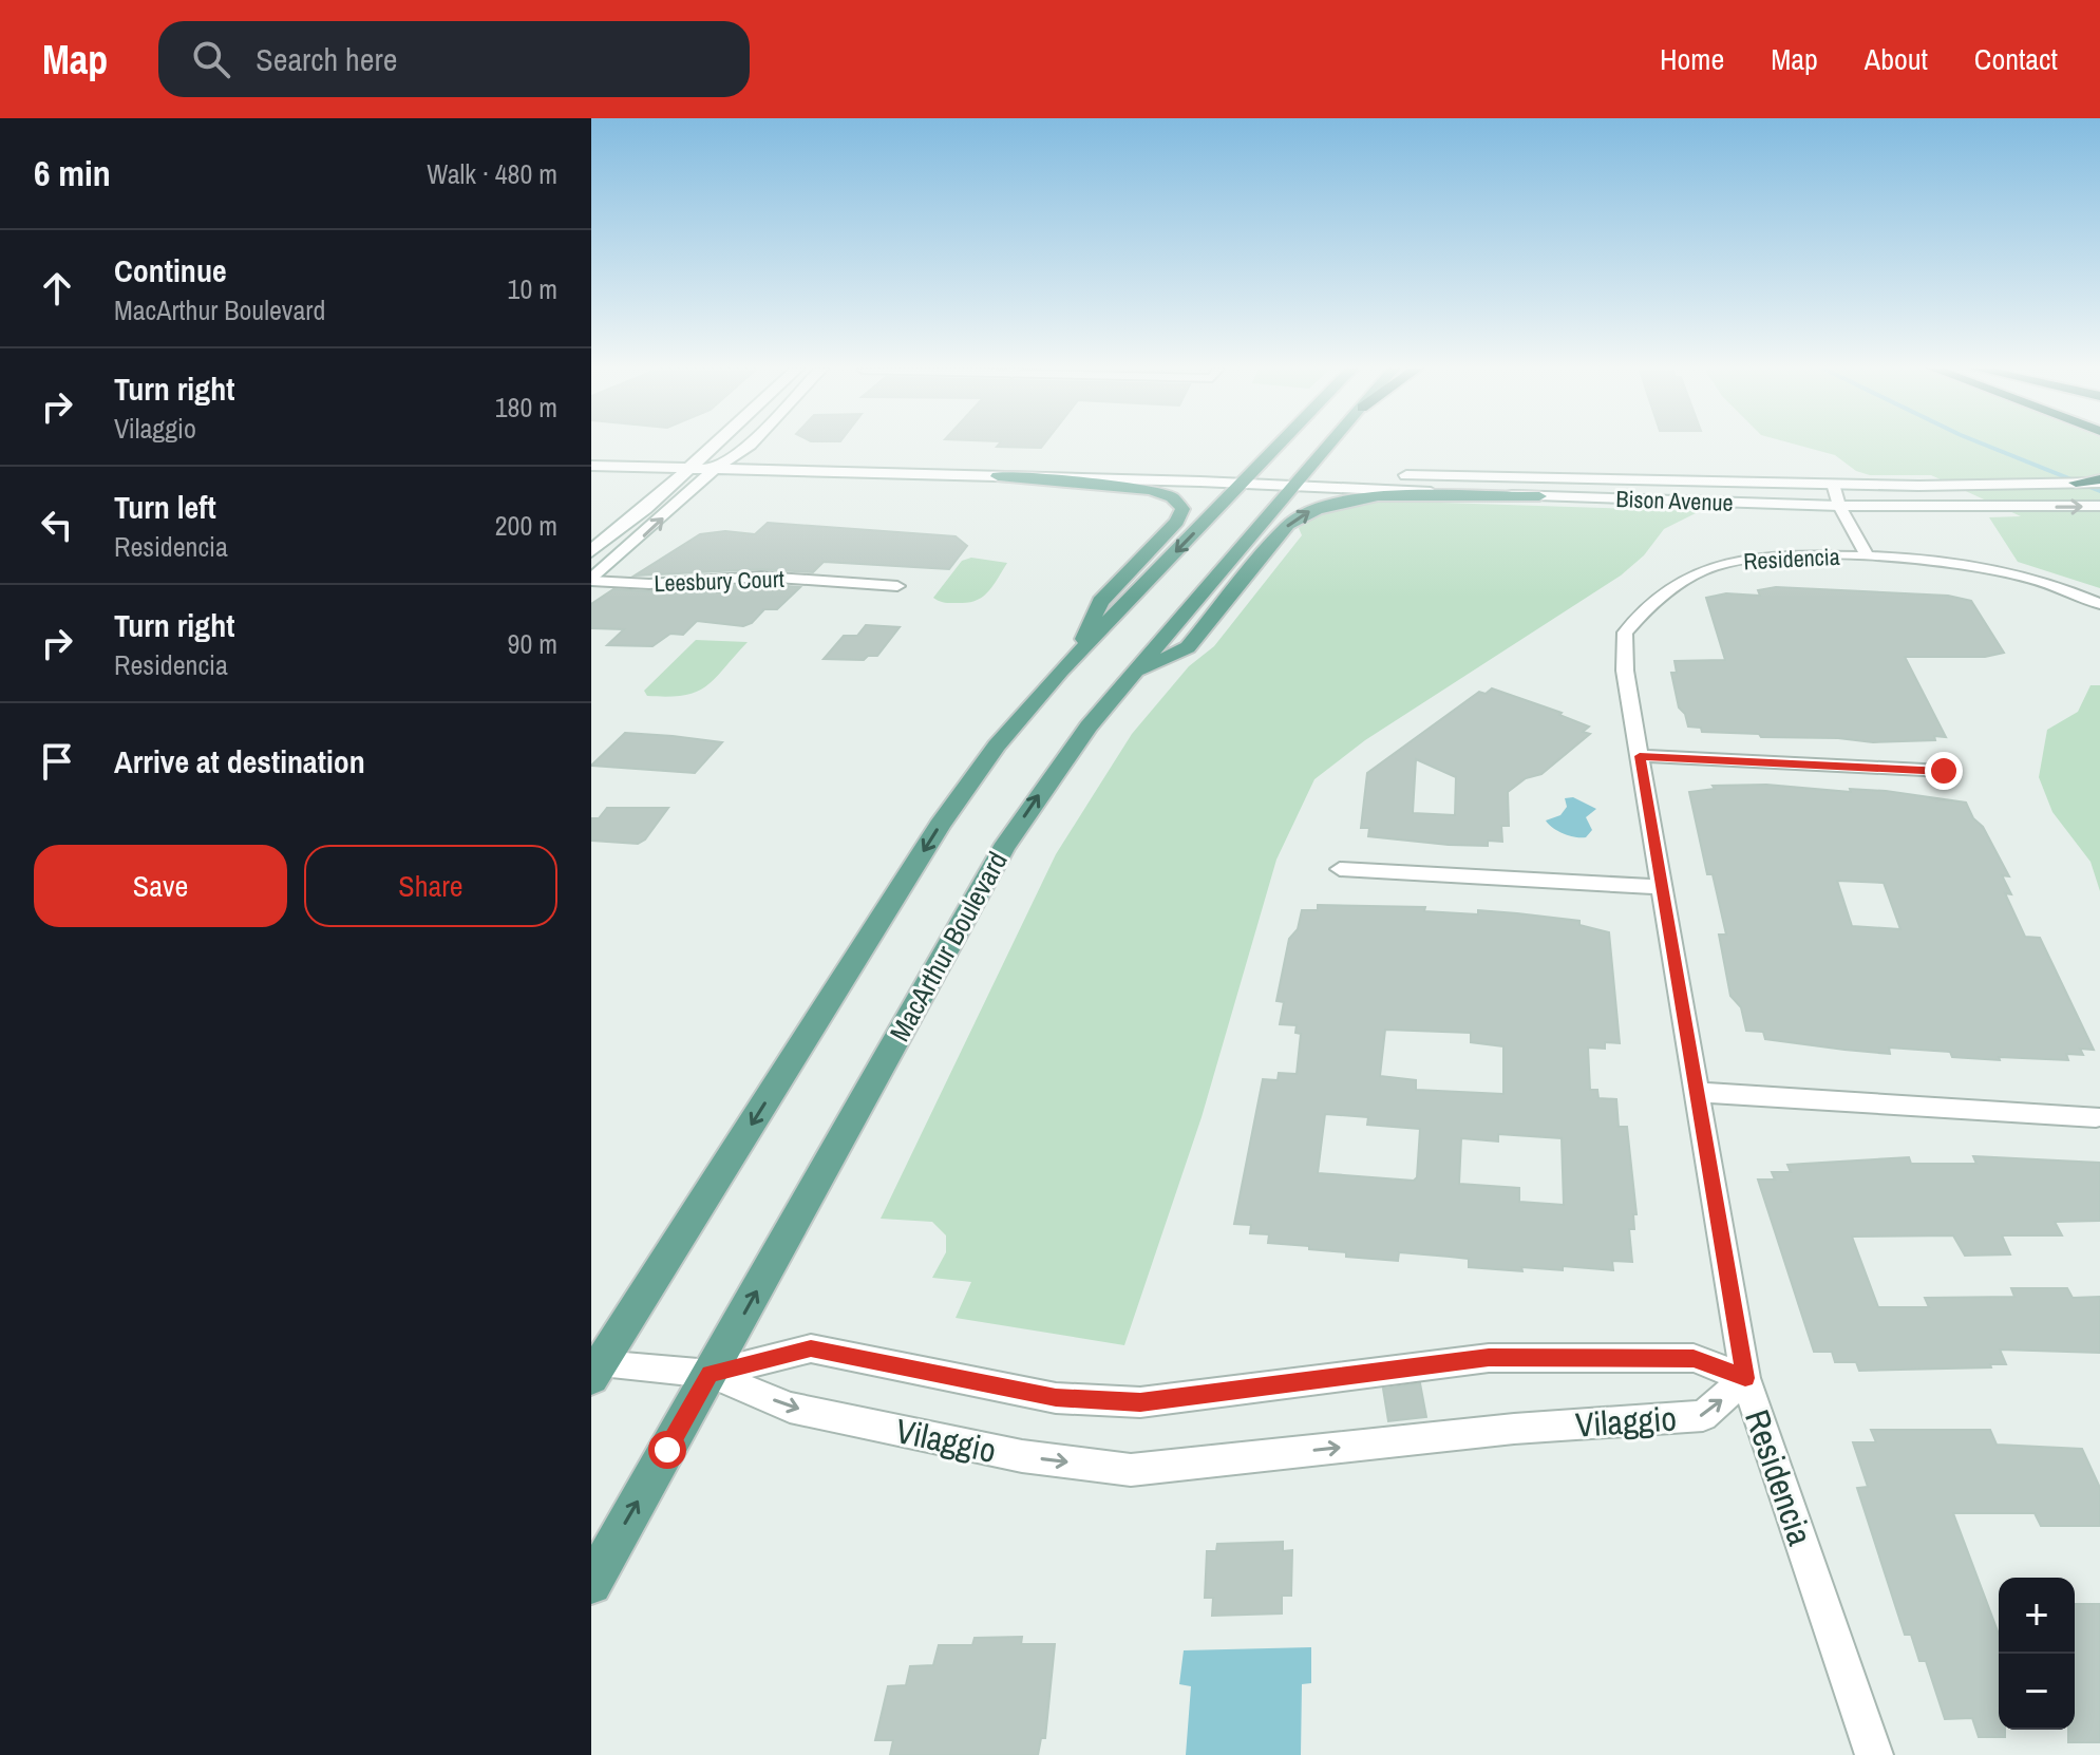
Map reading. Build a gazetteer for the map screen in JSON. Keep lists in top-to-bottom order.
{
  "streets": {
    "main road": ["Bison Avenue", "MacArthur Boulevard"],
    "street": ["Residencia", "Leesbury Court", "Vilaggio"]
  },
  "crossings": [
    ["Bison Avenue", "MacArthur Boulevard"],
    ["Residencia", "Vilaggio"],
    ["MacArthur Boulevard", "Vilaggio"]
  ],
  "page": {
    "header": "Map",
    "search": "Search here",
    "nav": [
      "Home",
      "Map",
      "About",
      "Contact"
    ],
    "heading": ["6 min", "Walk · 480 m"],
    "list": [
      ["Continue", "MacArthur Boulevard", "10 m"],
      ["Turn right", "Vilaggio", "180 m"],
      ["Turn left", "Residencia", "200 m"],
      ["Turn right", "Residencia", "90 m"],
      "Arrive at destination"
    ],
    "buttons": ["Save", "Share"],
    "map_buttons": ["+", "−"]
  }
}
